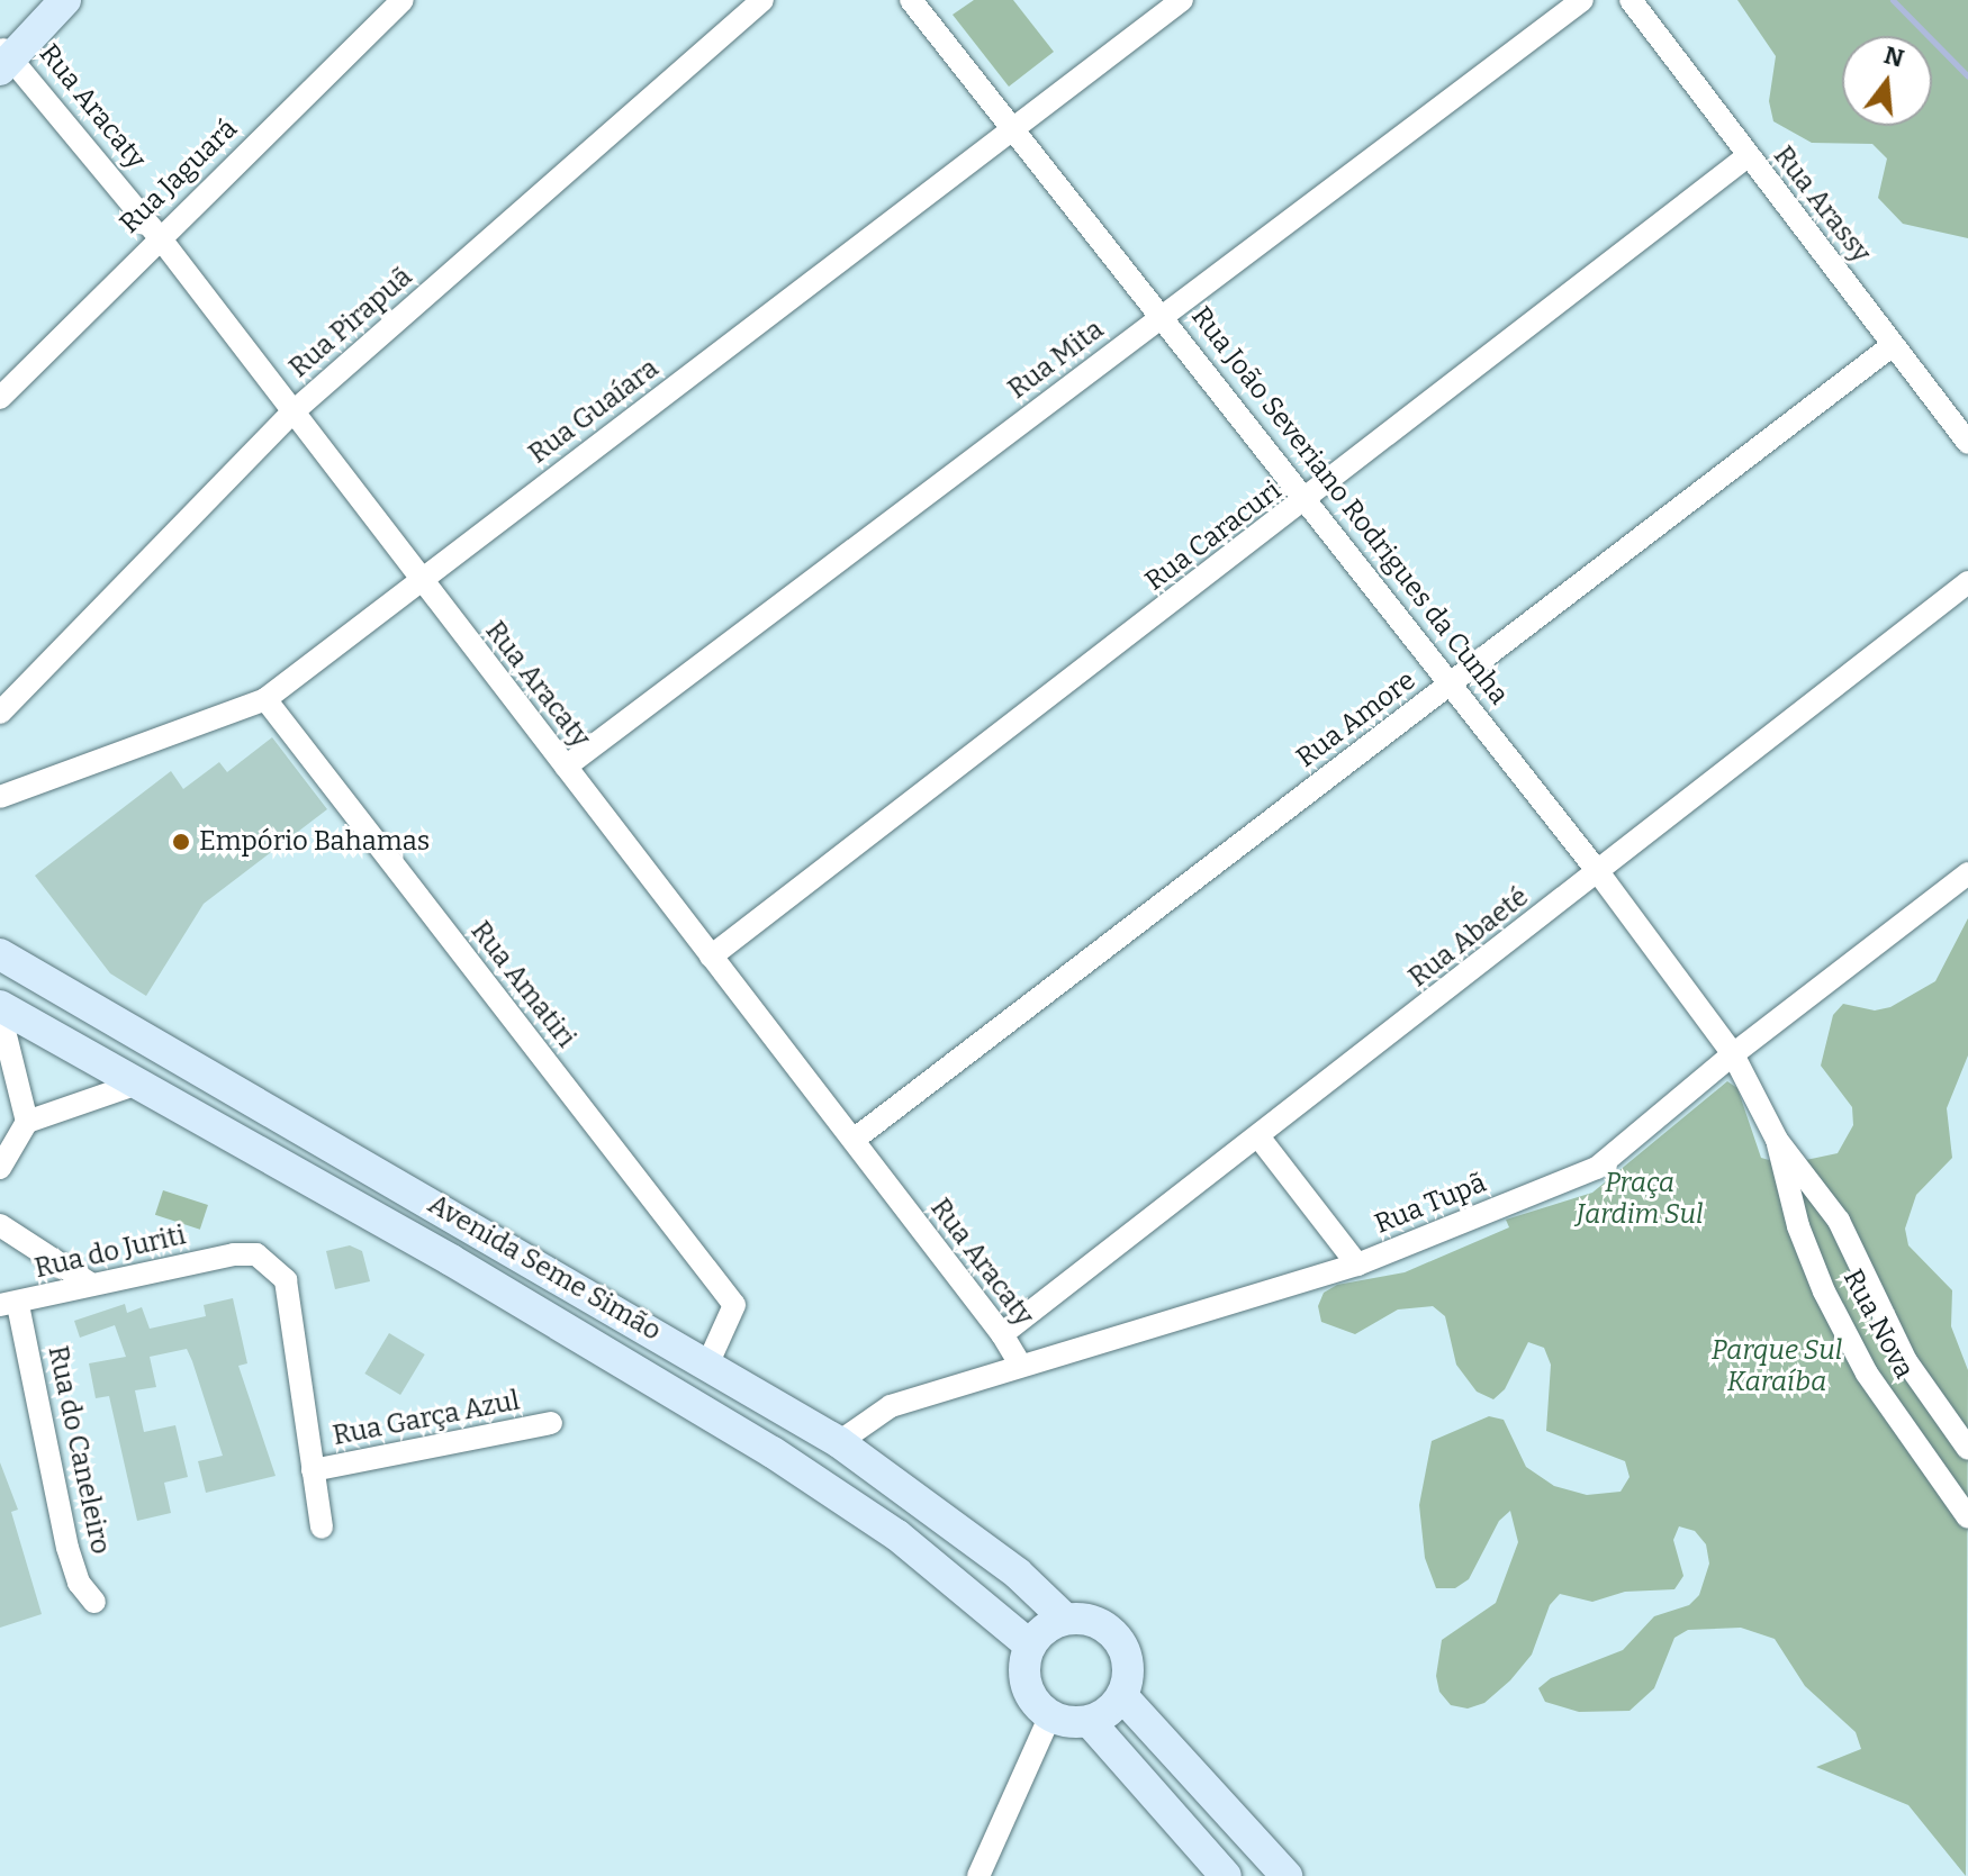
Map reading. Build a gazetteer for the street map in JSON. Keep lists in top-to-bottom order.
{
  "streets": {
    "main road": ["Avenida Seme Simão"],
    "street": [
      "Rua Aracaty",
      "Rua Jaguará",
      "Rua Arassy",
      "Rua Pirapuã",
      "Rua Mita",
      "Rua Guaíara",
      "Rua João Severiano Rodrigues da Cunha",
      "Rua Caracuri",
      "Rua Amore",
      "Rua Abaeté",
      "Rua Amatiri",
      "Rua Tupã",
      "Rua do Juriti",
      "Rua Nova",
      "Rua Garça Azul",
      "Rua do Caneleiro"
    ]
  },
  "crossings": [
    ["Rua Aracaty", "Rua Jaguará"],
    ["Rua Aracaty", "Rua Pirapuã"],
    ["Rua Aracaty", "Rua Mita"],
    ["Rua Aracaty", "Rua Guaíara"],
    ["Rua Aracaty", "Rua Caracuri"],
    ["Rua Aracaty", "Rua Amore"],
    ["Rua Aracaty", "Rua Abaeté"],
    ["Rua Aracaty", "Rua Tupã"],
    ["Rua Arassy", "Rua Caracuri"],
    ["Rua Arassy", "Rua Amore"],
    ["Rua Mita", "Rua João Severiano Rodrigues da Cunha"],
    ["Rua Guaíara", "Rua João Severiano Rodrigues da Cunha"],
    ["Rua Guaíara", "Rua Amatiri"],
    ["Rua João Severiano Rodrigues da Cunha", "Rua Caracuri"],
    ["Rua João Severiano Rodrigues da Cunha", "Rua Amore"],
    ["Rua João Severiano Rodrigues da Cunha", "Rua Abaeté"],
    ["Rua João Severiano Rodrigues da Cunha", "Rua Tupã"],
    ["Rua João Severiano Rodrigues da Cunha", "Rua Nova"],
    ["Rua Amatiri", "Avenida Seme Simão"],
    ["Rua Tupã", "Avenida Seme Simão"],
    ["Rua Tupã", "Rua Nova"],
    ["Rua do Juriti", "Rua Garça Azul"],
    ["Rua do Juriti", "Rua do Caneleiro"]
  ],
  "parks": ["Praça Jardim Sul", "Parque Sul Karaíba"],
  "places": ["Empório Bahamas"],
  "north": "top"
}
